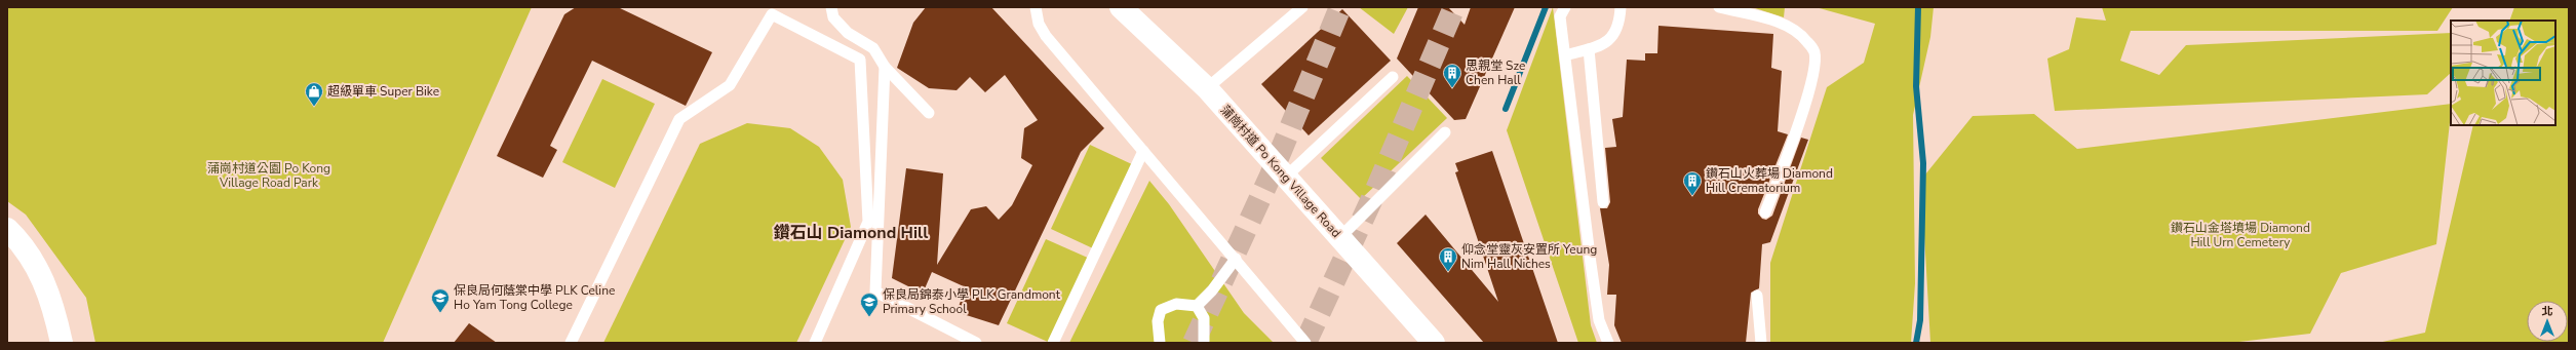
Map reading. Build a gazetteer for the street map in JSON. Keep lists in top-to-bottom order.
{
  "streets": {
    "main road": ["蒲崗村道 Po Kong Village Road"]
  },
  "districts": ["鑽石山 Diamond Hill"],
  "parks": ["蒲崗村道公園 Po Kong Village Road Park", "鑽石山金塔墳場 Diamond Hill Urn Cemetery"],
  "places": {
    "building": ["思親堂 Sze Chen Hall", "鑽石山火葬場 Diamond Hill Crematorium", "仰念堂靈灰安置所 Yeung Nim Hall Niches"],
    "shop": ["超級單車 Super Bike"],
    "school or university": ["保良局何蔭棠中學 PLK Celine Ho Yam Tong College", "保良局錦泰小學 PLK Grandmont Primary School"]
  },
  "north": "top"
}
